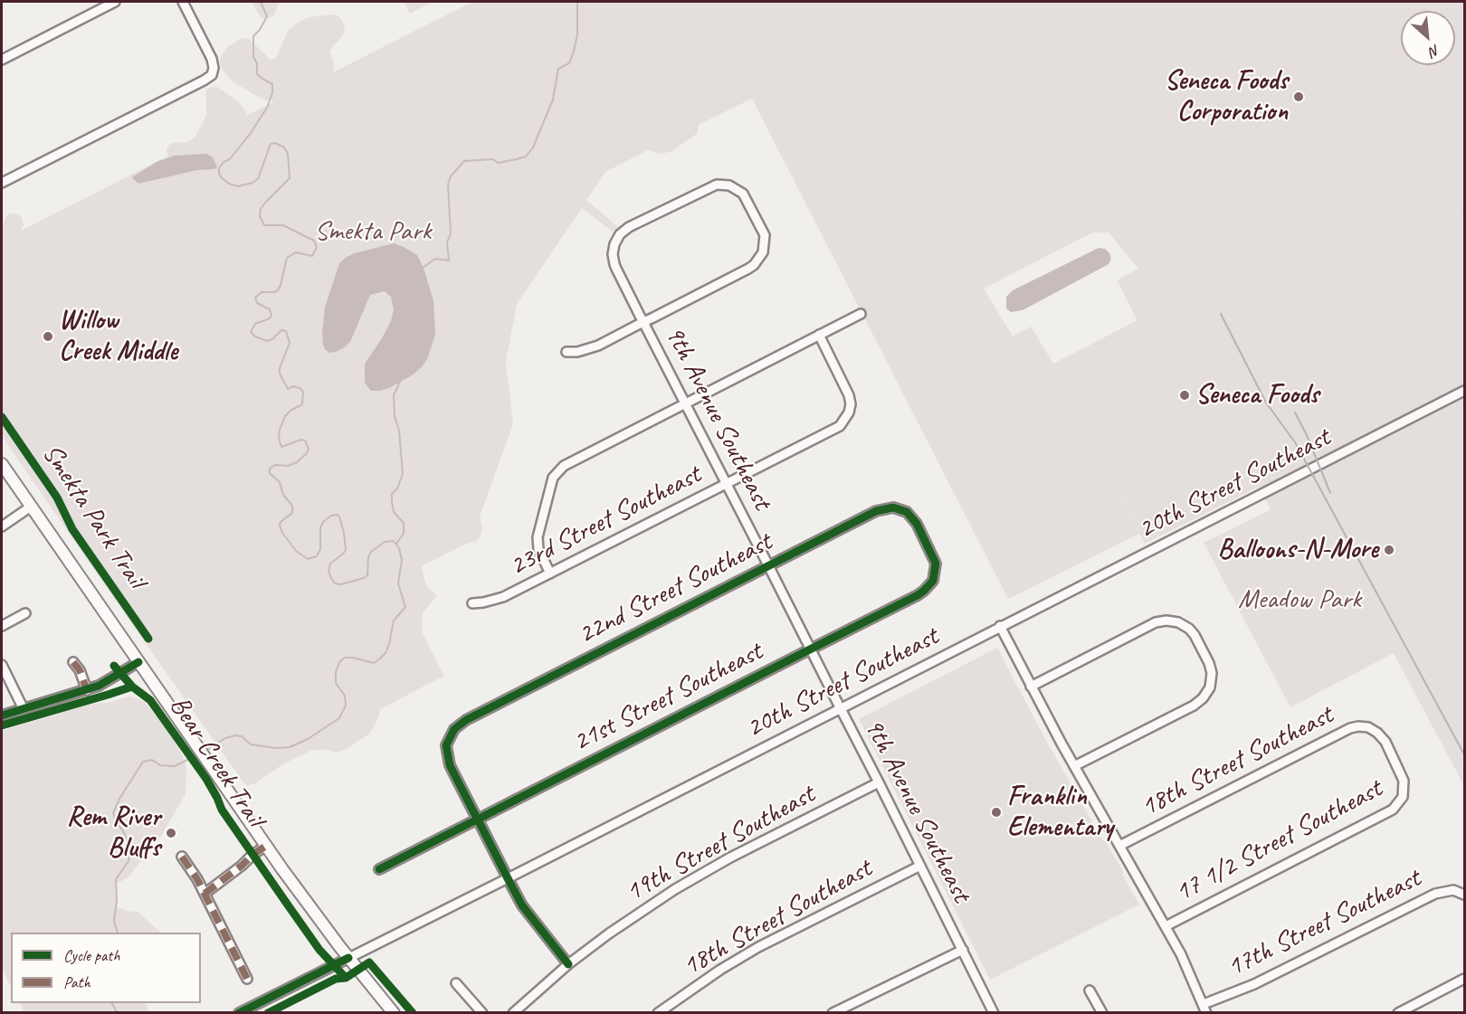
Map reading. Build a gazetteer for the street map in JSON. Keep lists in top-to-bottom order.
{
  "streets": {
    "street": [
      "9th Avenue Southeast",
      "20th Street Southeast",
      "23rd Street Southeast",
      "22nd Street Southeast",
      "21st Street Southeast",
      "18th Street Southeast",
      "17 1/2 Street Southeast",
      "19th Street Southeast",
      "17th Street Southeast"
    ],
    "cycle path": ["Smekta Park Trail", "Bear Creek Trail"]
  },
  "crossings": [
    ["9th Avenue Southeast", "20th Street Southeast"],
    ["9th Avenue Southeast", "23rd Street Southeast"],
    ["9th Avenue Southeast", "22nd Street Southeast"],
    ["9th Avenue Southeast", "21st Street Southeast"],
    ["9th Avenue Southeast", "18th Street Southeast"],
    ["9th Avenue Southeast", "19th Street Southeast"],
    ["22nd Street Southeast", "21st Street Southeast"],
    ["18th Street Southeast", "17 1/2 Street Southeast"]
  ],
  "parks": ["Smekta Park", "Meadow Park"],
  "places": [
    "Seneca Foods Corporation",
    "Willow Creek Middle",
    "Seneca Foods",
    "Balloons-N-More",
    "Franklin Elementary",
    "Rem River Bluffs"
  ],
  "legend": ["Cycle path", "Path"],
  "north": "bottom right"
}
